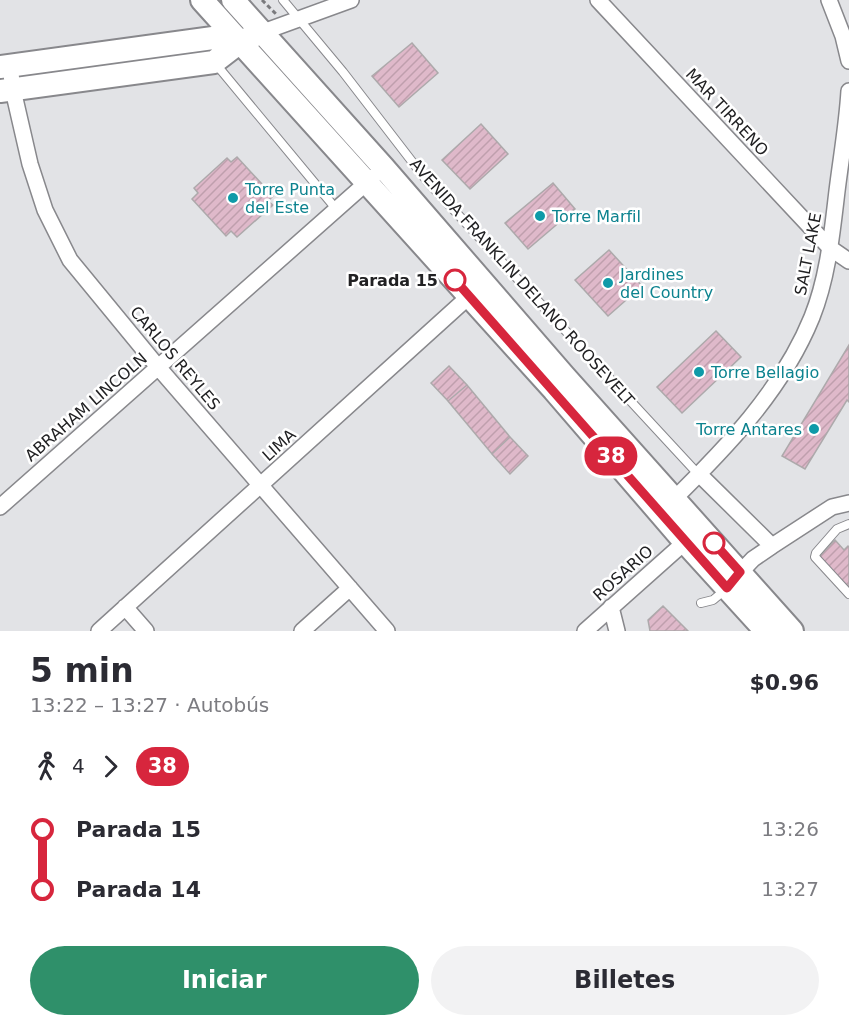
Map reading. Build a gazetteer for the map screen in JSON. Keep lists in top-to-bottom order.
{
  "streets": {
    "main road": ["AVENIDA FRANKLIN DELANO ROOSEVELT"],
    "street": [
      "MAR TIRRENO",
      "SALT LAKE",
      "CARLOS REYLES",
      "ABRAHAM LINCOLN",
      "LIMA",
      "ROSARIO"
    ]
  },
  "crossings": [
    ["MAR TIRRENO", "SALT LAKE"],
    ["SALT LAKE", "AVENIDA FRANKLIN DELANO ROOSEVELT"],
    ["AVENIDA FRANKLIN DELANO ROOSEVELT", "ABRAHAM LINCOLN"],
    ["AVENIDA FRANKLIN DELANO ROOSEVELT", "LIMA"],
    ["AVENIDA FRANKLIN DELANO ROOSEVELT", "ROSARIO"],
    ["CARLOS REYLES", "ABRAHAM LINCOLN"],
    ["CARLOS REYLES", "LIMA"]
  ],
  "places": [
    "Torre Punta del Este",
    "Torre Marfil",
    "Parada 15",
    "Jardines del Country",
    "Torre Bellagio",
    "Torre Antares"
  ],
  "lines": ["bus line 38"],
  "page": {
    "on_map": "38",
    "heading": ["5 min", "13:22 – 13:27 · Autobús", "$0.96"],
    "legs": ["4", "38"],
    "list": [
      {
        "name": "Parada 15",
        "value": "13:26"
      },
      {
        "name": "Parada 14",
        "value": "13:27"
      }
    ],
    "buttons": ["Iniciar", "Billetes"]
  }
}
